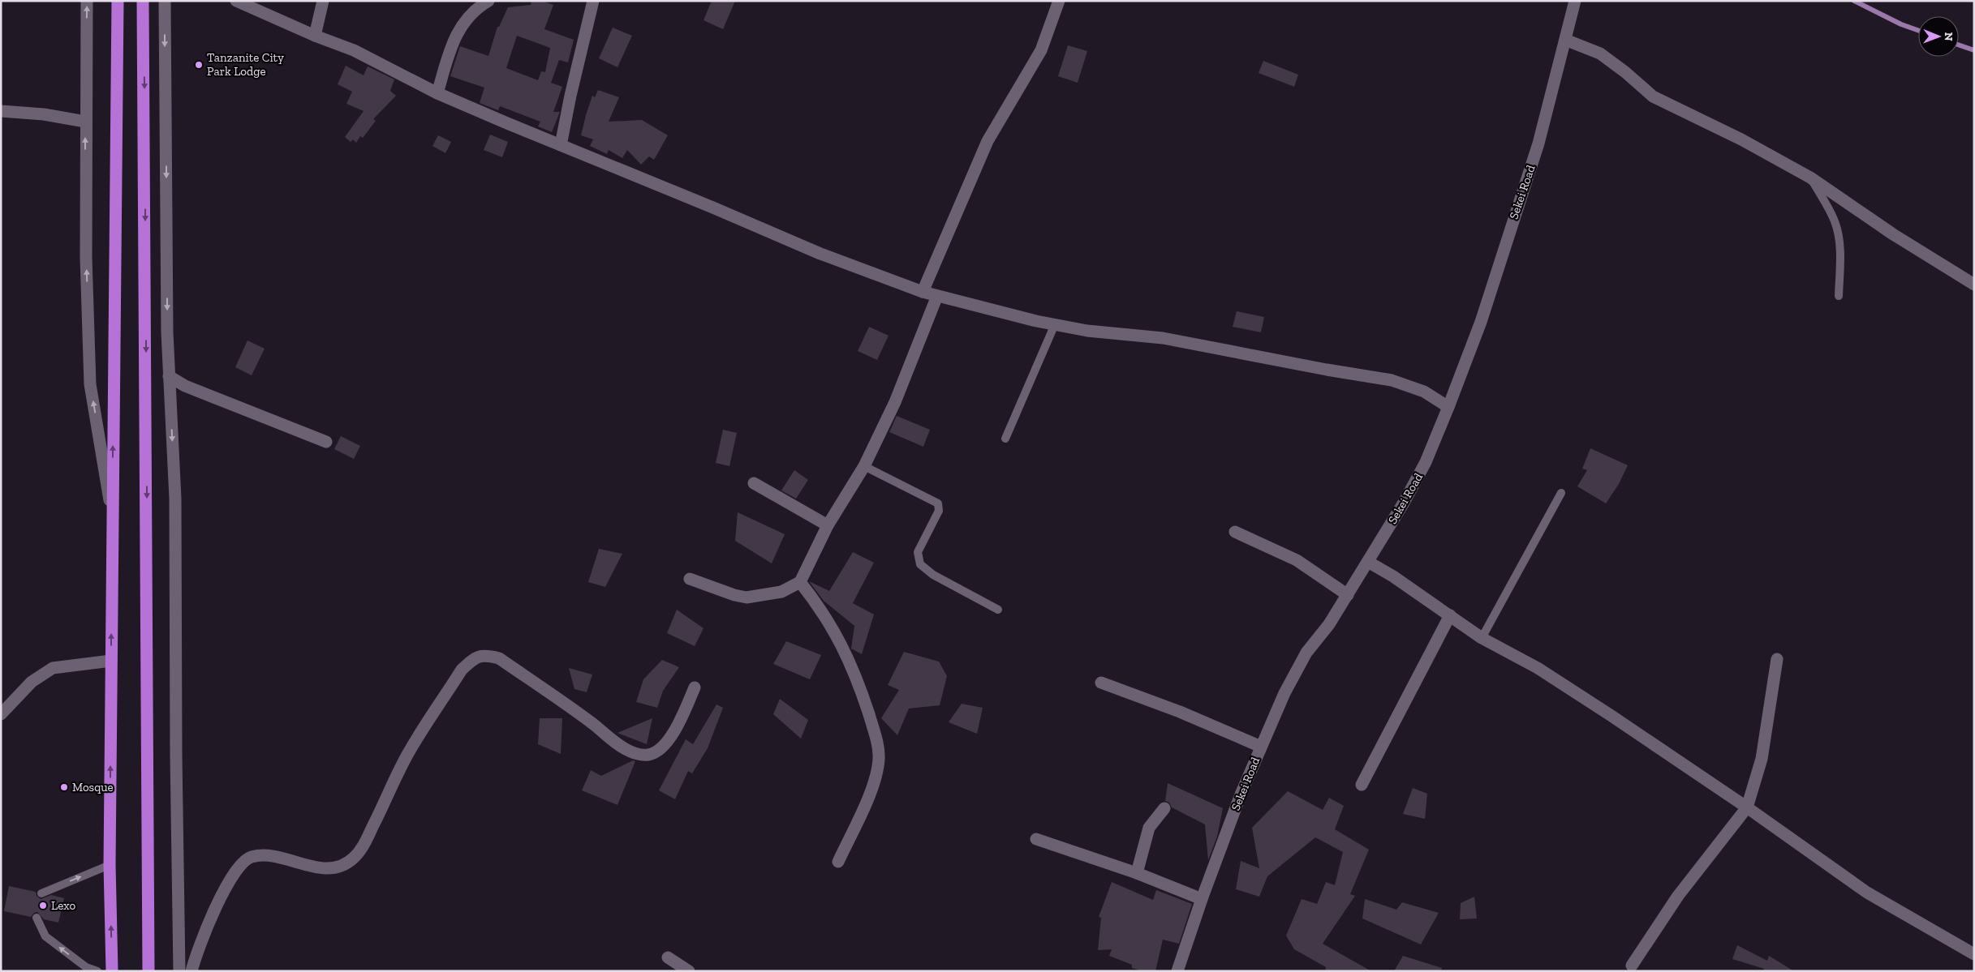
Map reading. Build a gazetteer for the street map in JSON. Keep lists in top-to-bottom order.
{
  "streets": {
    "street": ["Sekei Road"]
  },
  "places": ["Tanzanite City Park Lodge", "Mosque", "Lexo"],
  "north": "right"
}
